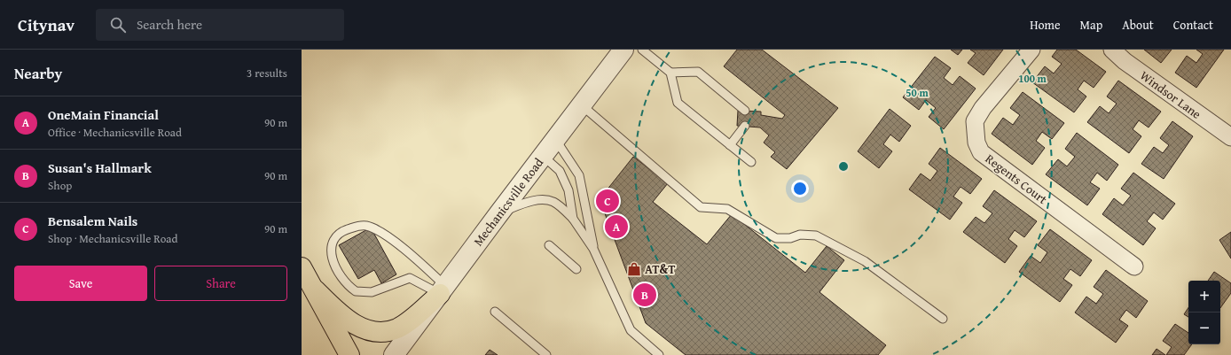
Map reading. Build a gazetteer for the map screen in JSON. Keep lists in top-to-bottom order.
{
  "streets": {
    "street": ["Windsor Lane", "Regents Court", "Mechanicsville Road"]
  },
  "places": {
    "shop": ["AT&T"]
  },
  "page": {
    "header": "Citynav",
    "search": "Search here",
    "nav": [
      "Home",
      "Map",
      "About",
      "Contact"
    ],
    "heading": ["Nearby", "3 results"],
    "list": [
      {
        "mark": "A",
        "name": "OneMain Financial",
        "note": "Office · Mechanicsville Road",
        "value": "90 m"
      },
      {
        "mark": "B",
        "name": "Susan's Hallmark",
        "note": "Shop",
        "value": "90 m"
      },
      {
        "mark": "C",
        "name": "Bensalem Nails",
        "note": "Shop · Mechanicsville Road",
        "value": "90 m"
      }
    ],
    "pins": ["C", "A", "B"],
    "buttons": ["Save", "Share"],
    "map_buttons": ["+", "−"]
  },
  "rings": ["100 m", "50 m"]
}
